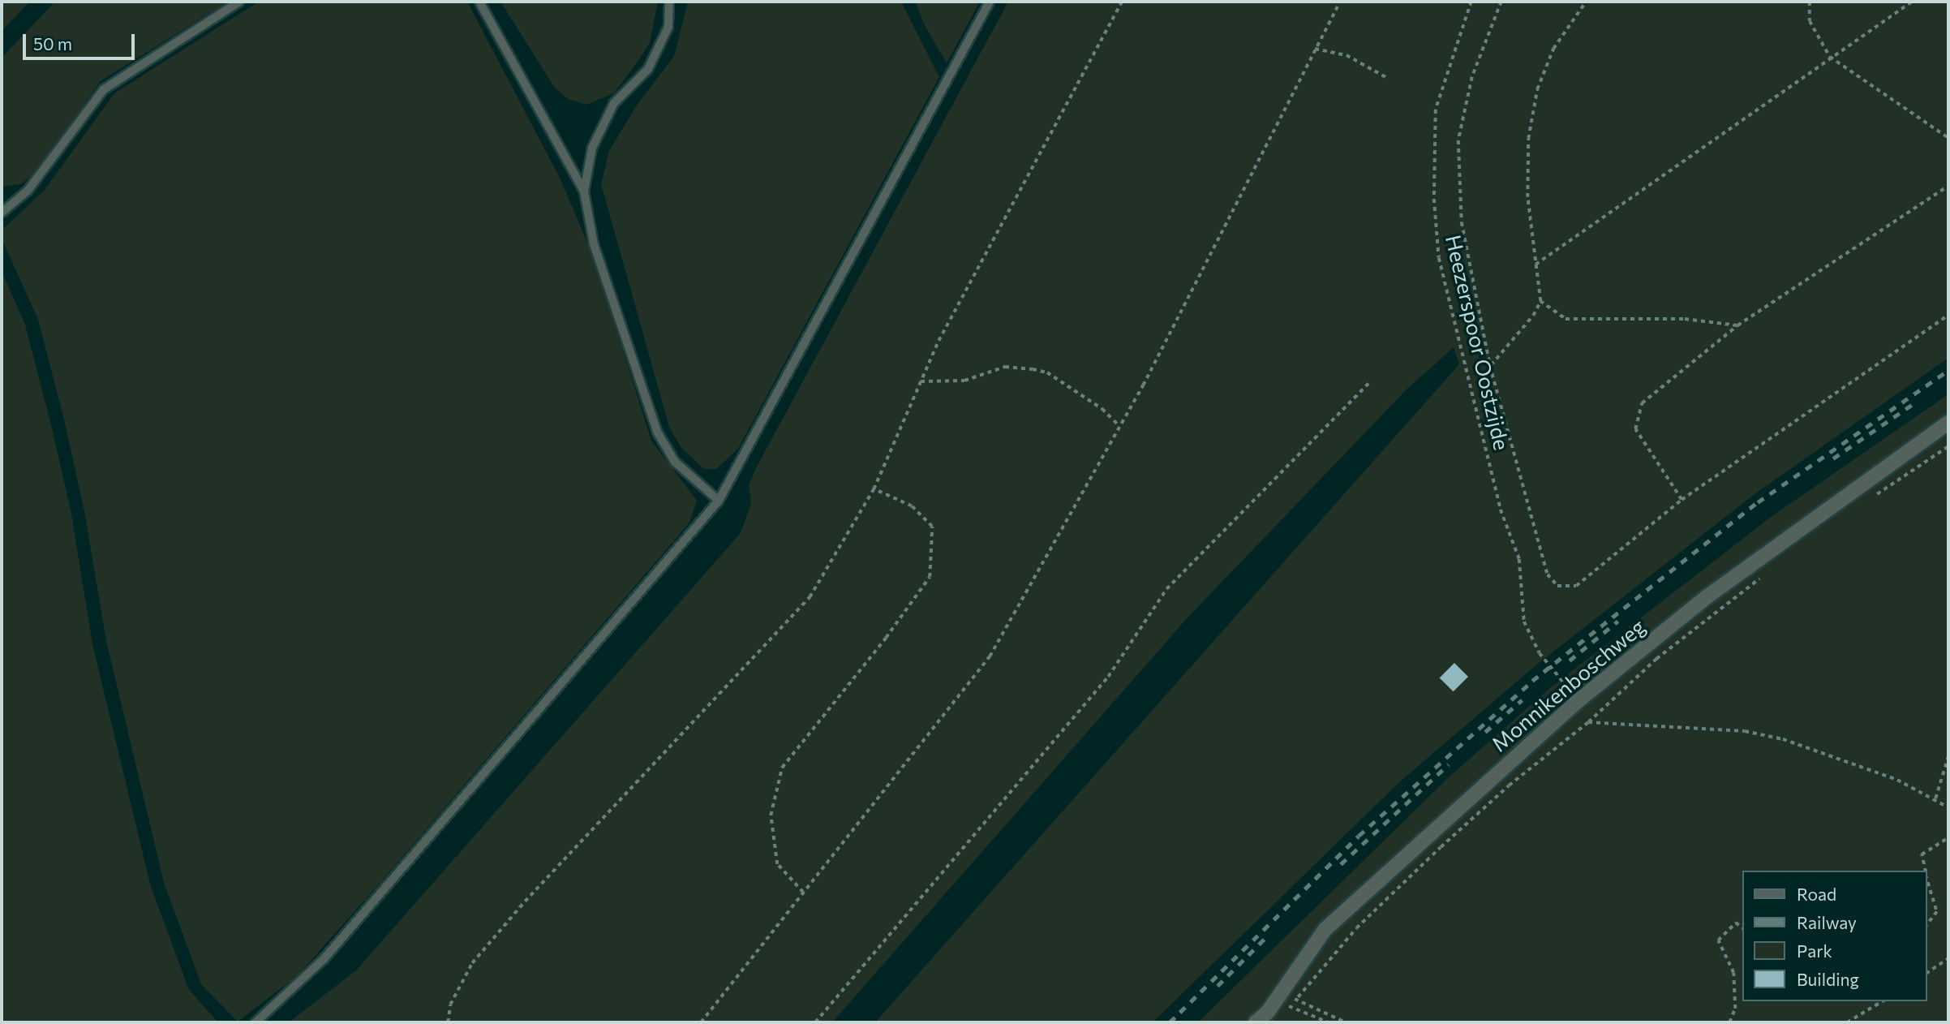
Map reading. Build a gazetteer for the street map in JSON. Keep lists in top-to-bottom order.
{
  "streets": {
    "street": ["Monnikenboschweg"],
    "path": ["Heezerspoor Oostzijde"]
  },
  "crossings": [
    ["Heezerspoor Oostzijde", "Monnikenboschweg"]
  ],
  "legend": [
    "Road",
    "Railway",
    "Park",
    "Building"
  ],
  "scale_bar": "50 m"
}
